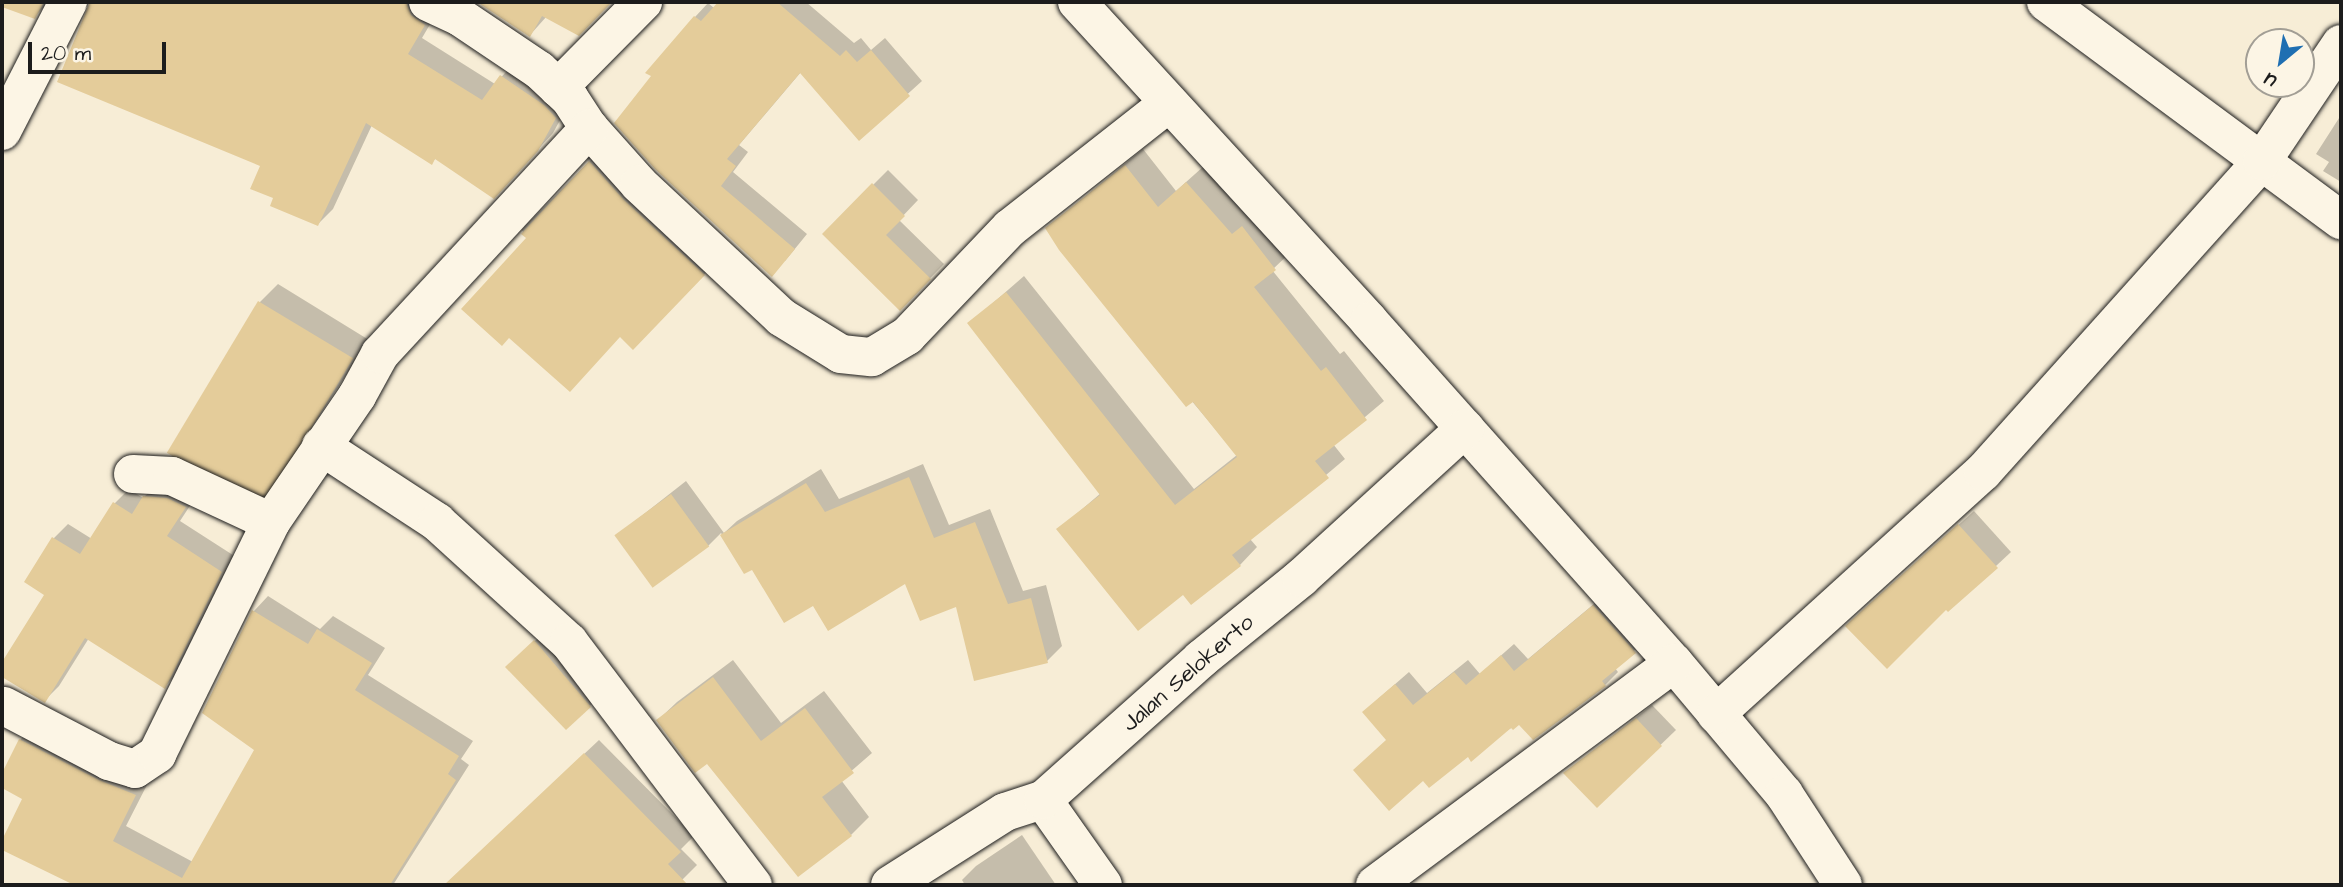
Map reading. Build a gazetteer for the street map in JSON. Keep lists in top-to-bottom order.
{
  "streets": {
    "street": ["Jalan Selokerto"]
  },
  "scale_bar": "20 m",
  "north": "bottom left"
}
